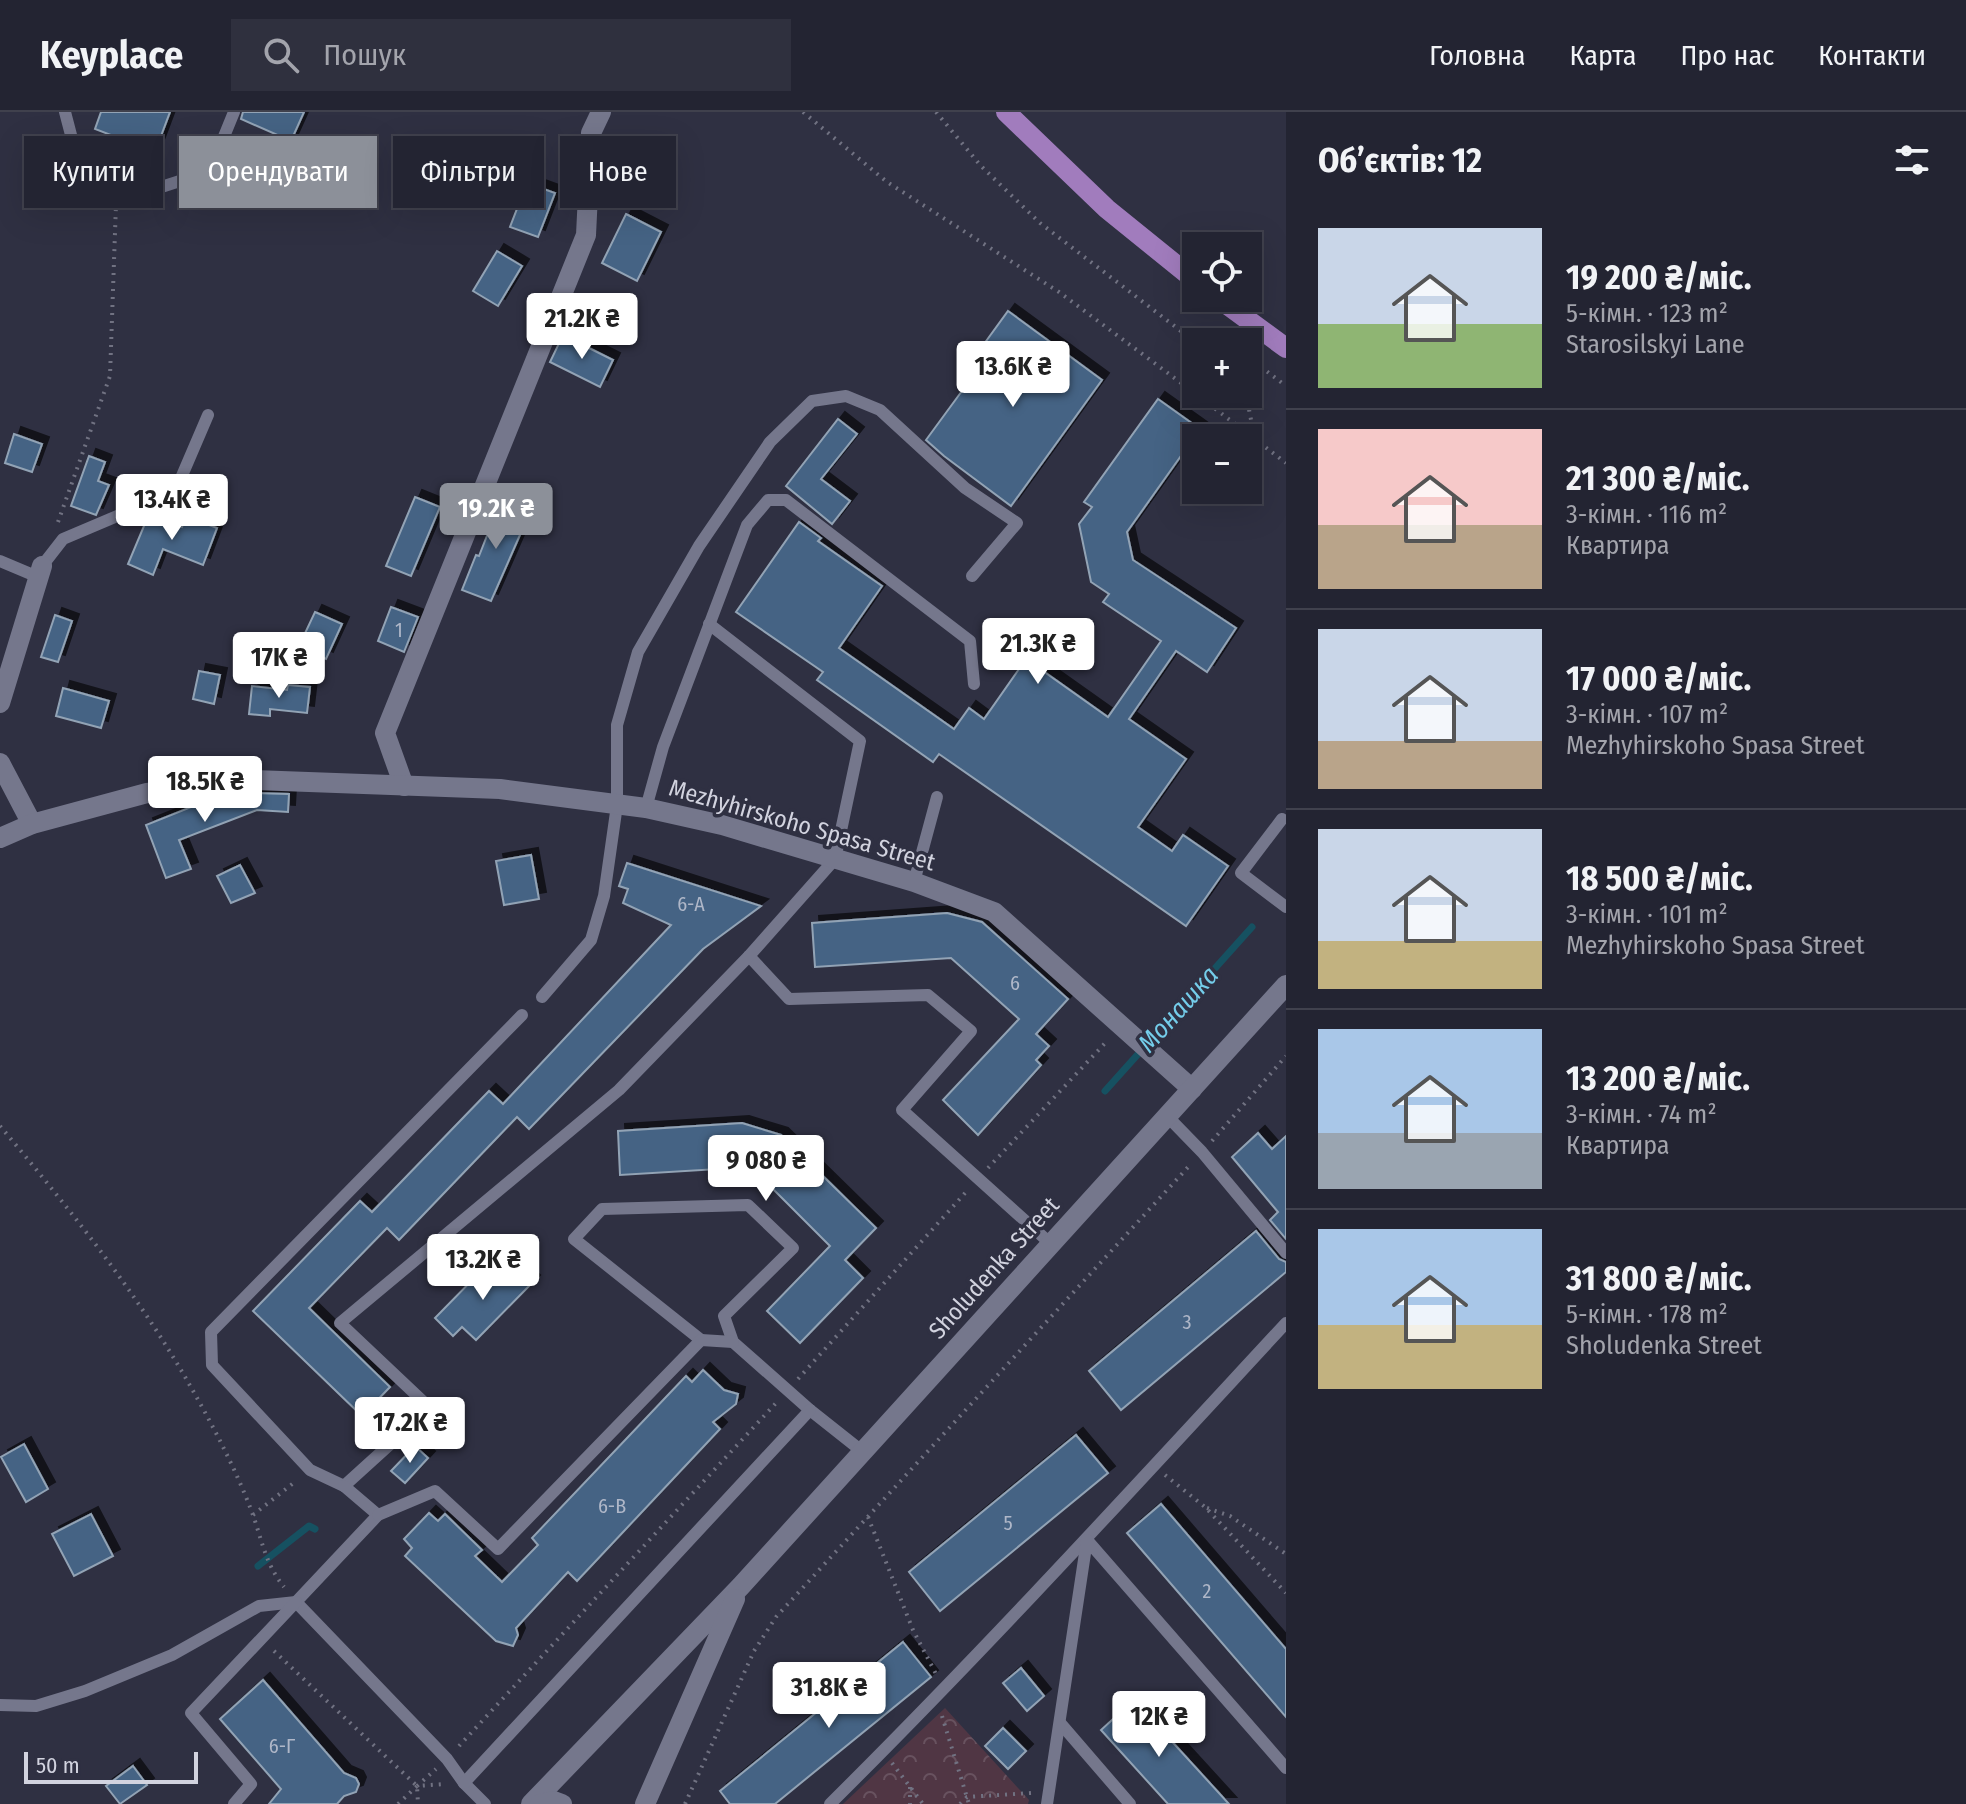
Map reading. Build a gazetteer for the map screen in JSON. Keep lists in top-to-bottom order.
{
  "streets": {
    "street": ["Mezhyhirskoho Spasa Street", "Sholudenka Street"]
  },
  "crossings": [
    ["Mezhyhirskoho Spasa Street", "Sholudenka Street"]
  ],
  "water": ["Монашка"],
  "house_numbers": [
    "1",
    "6-А",
    "6",
    "3",
    "6-В",
    "5",
    "2",
    "6-Г"
  ],
  "scale_bar": "50 m",
  "page": {
    "header": "Keyplace",
    "search": "Пошук",
    "nav": [
      "Головна",
      "Карта",
      "Про нас",
      "Контакти"
    ],
    "heading": "Об’єктів: 12",
    "chip": [
      "Купити",
      "Орендувати",
      "Фільтри",
      "Нове"
    ],
    "list": [
      {
        "name": "19 200 ₴/міс.",
        "note": "5-кімн. · 123 m² · Starosilskyi Lane"
      },
      {
        "name": "21 300 ₴/міс.",
        "note": "3-кімн. · 116 m² · Квартира"
      },
      {
        "name": "17 000 ₴/міс.",
        "note": "3-кімн. · 107 m² · Mezhyhirskoho Spasa Street"
      },
      {
        "name": "18 500 ₴/міс.",
        "note": "3-кімн. · 101 m² · Mezhyhirskoho Spasa Street"
      },
      {
        "name": "13 200 ₴/міс.",
        "note": "3-кімн. · 74 m² · Квартира"
      },
      {
        "name": "31 800 ₴/міс.",
        "note": "5-кімн. · 178 m² · Sholudenka Street"
      }
    ],
    "map_buttons": ["+", "−"],
    "price": [
      "21.2K ₴",
      "13.6K ₴",
      "13.4K ₴",
      "19.2K ₴",
      "21.3K ₴",
      "17K ₴",
      "18.5K ₴",
      "9 080 ₴",
      "13.2K ₴",
      "17.2K ₴",
      "31.8K ₴",
      "12K ₴"
    ],
    "scale": "50 m"
  }
}
